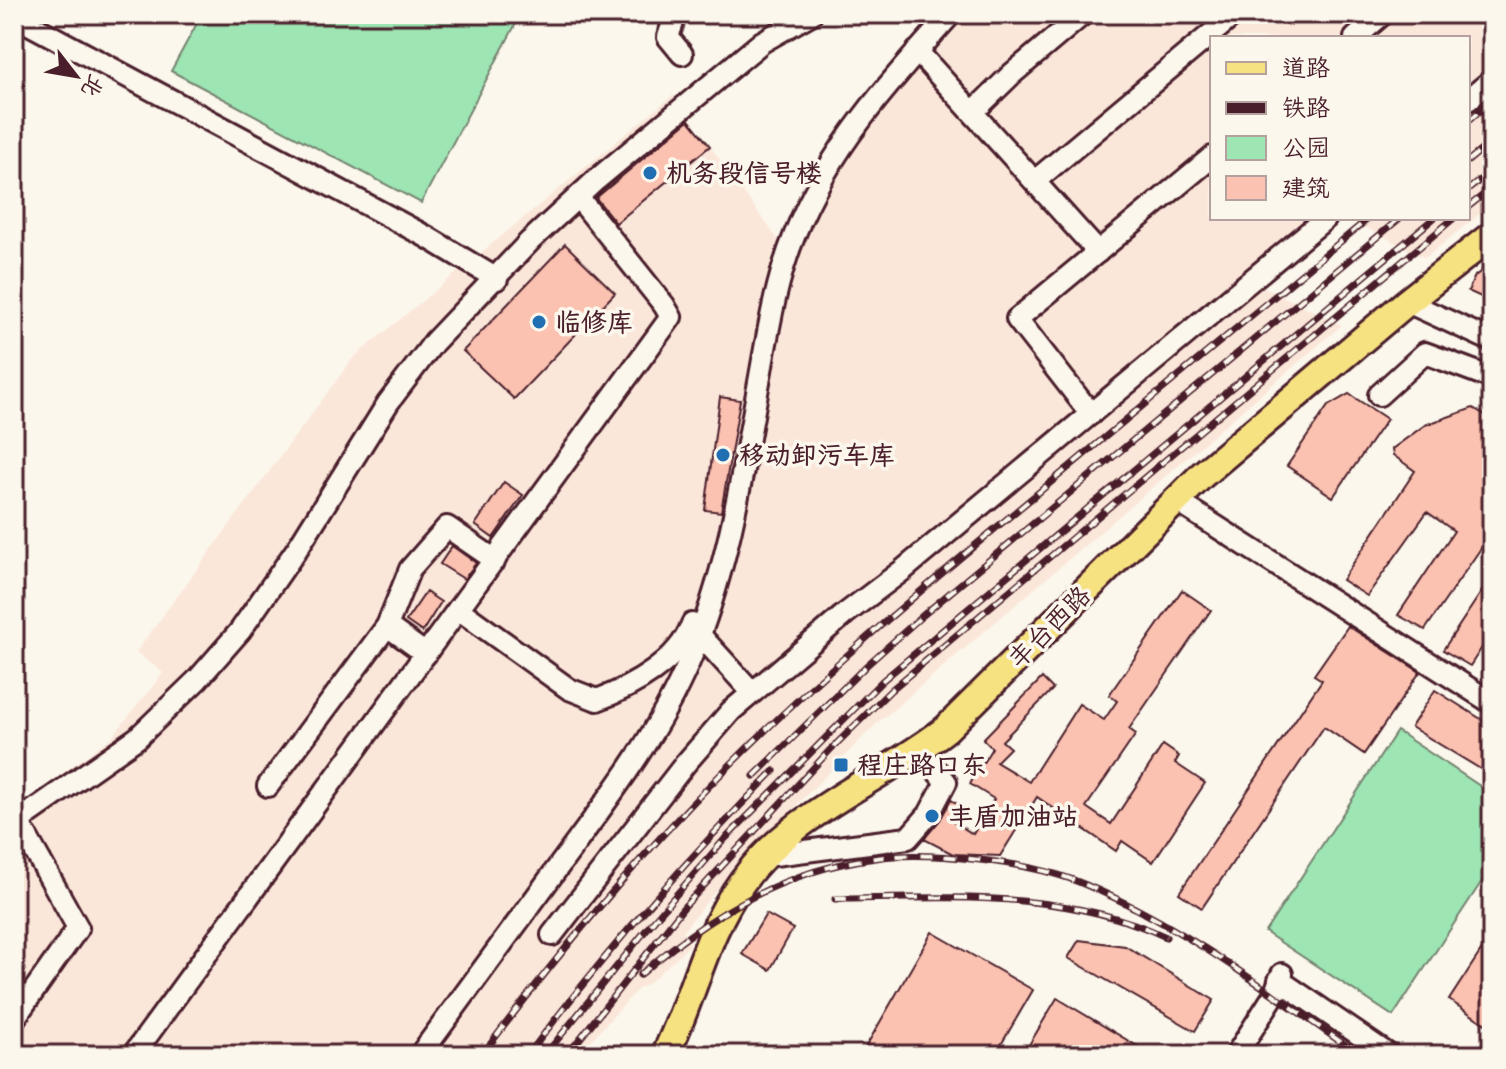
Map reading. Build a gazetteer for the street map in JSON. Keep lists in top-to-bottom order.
{
  "streets": {
    "main road": ["丰台西路"]
  },
  "places": {
    "other": [
      "机务段信号楼",
      "临修库",
      "移动卸污车库",
      "丰盾加油站"
    ],
    "transit": ["程庄路口东"]
  },
  "legend": [
    "道路",
    "铁路",
    "公园",
    "建筑"
  ],
  "north": "bottom right"
}
